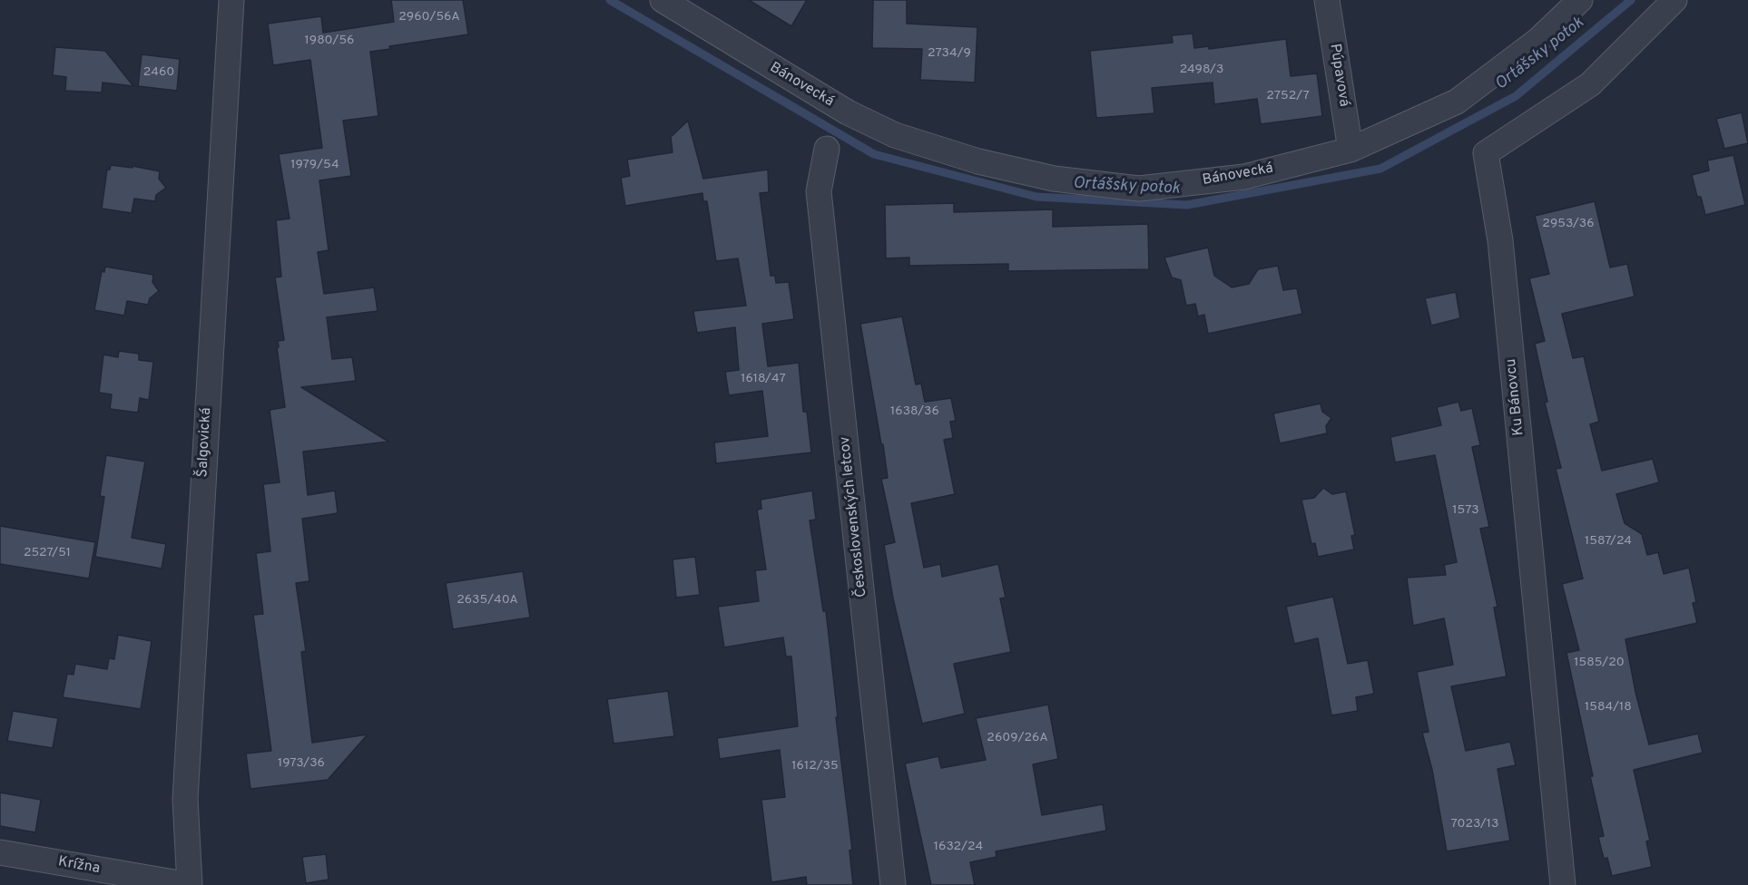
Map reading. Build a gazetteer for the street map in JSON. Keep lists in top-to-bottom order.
{
  "streets": {
    "street": [
      "Púpavová",
      "Bánovecká",
      "Ku Bánovcu",
      "Šalgovická",
      "Československých letcov",
      "Krížna"
    ]
  },
  "crossings": [
    ["Púpavová", "Bánovecká"],
    ["Šalgovická", "Krížna"]
  ],
  "water": ["Ortášsky potok"],
  "house_numbers": [
    "2960/56A",
    "1980/56",
    "2734/9",
    "2498/3",
    "2460",
    "2752/7",
    "1979/54",
    "2953/36",
    "1618/47",
    "1638/36",
    "1573",
    "1587/24",
    "2527/51",
    "2635/40A",
    "1585/20",
    "1584/18",
    "2609/26A",
    "1973/36",
    "1612/35",
    "7023/13",
    "1632/24"
  ]
}
